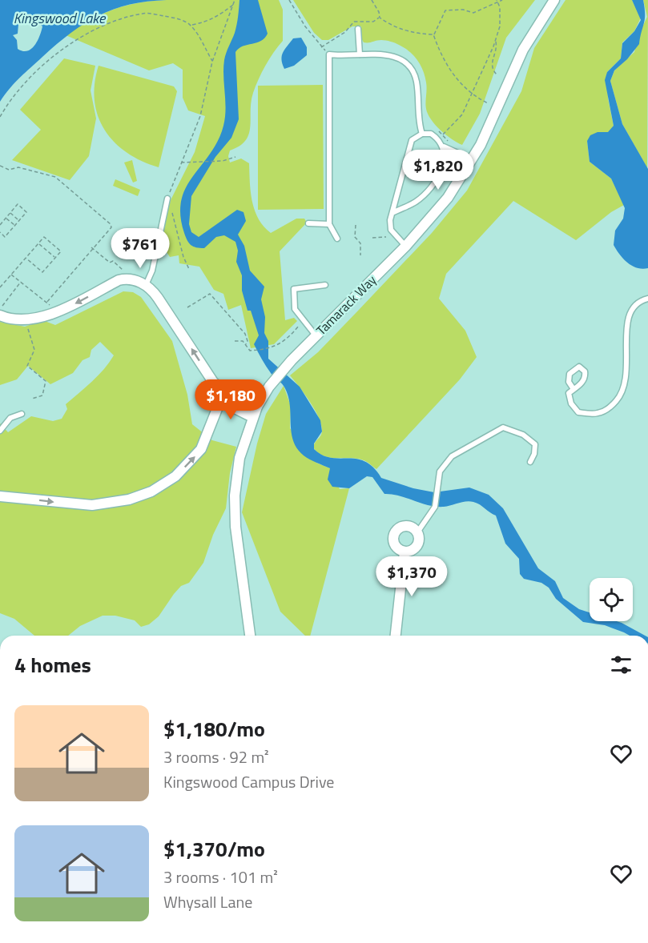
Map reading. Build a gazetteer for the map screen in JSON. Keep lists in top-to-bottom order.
{
  "streets": {
    "street": ["Tamarack Way"]
  },
  "water": ["Kingswood Lake"],
  "page": {
    "price": [
      "$1,820",
      "$761",
      "$1,180",
      "$1,370"
    ],
    "heading": "4 homes",
    "list": [
      {
        "name": "$1,180/mo",
        "note": "3 rooms · 92 m² · Kingswood Campus Drive"
      },
      {
        "name": "$1,370/mo",
        "note": "3 rooms · 101 m² · Whysall Lane"
      }
    ]
  }
}
